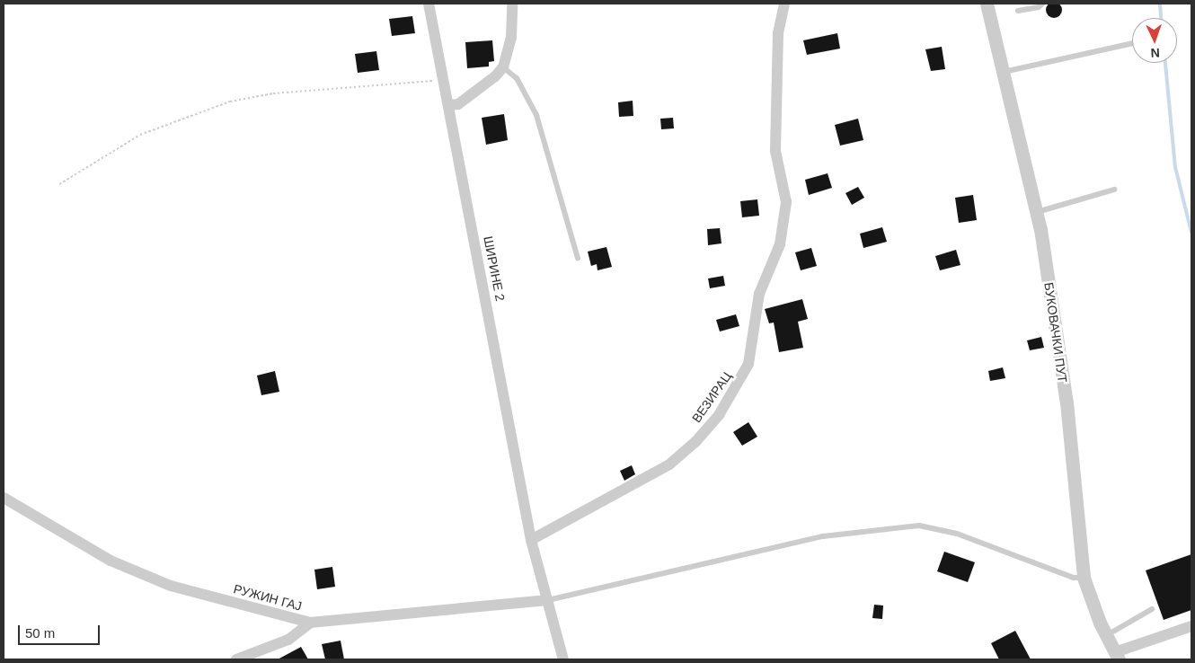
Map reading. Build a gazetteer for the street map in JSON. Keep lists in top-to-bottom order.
{
  "streets": {
    "street": [
      "ШИРИНЕ 2",
      "БУКОВАЧКИ ПУТ",
      "ВЕЗИРАЦ",
      "РУЖИН ГАЈ"
    ]
  },
  "crossings": [
    ["ШИРИНЕ 2", "ВЕЗИРАЦ"]
  ],
  "scale_bar": "50 m",
  "north": "bottom"
}
